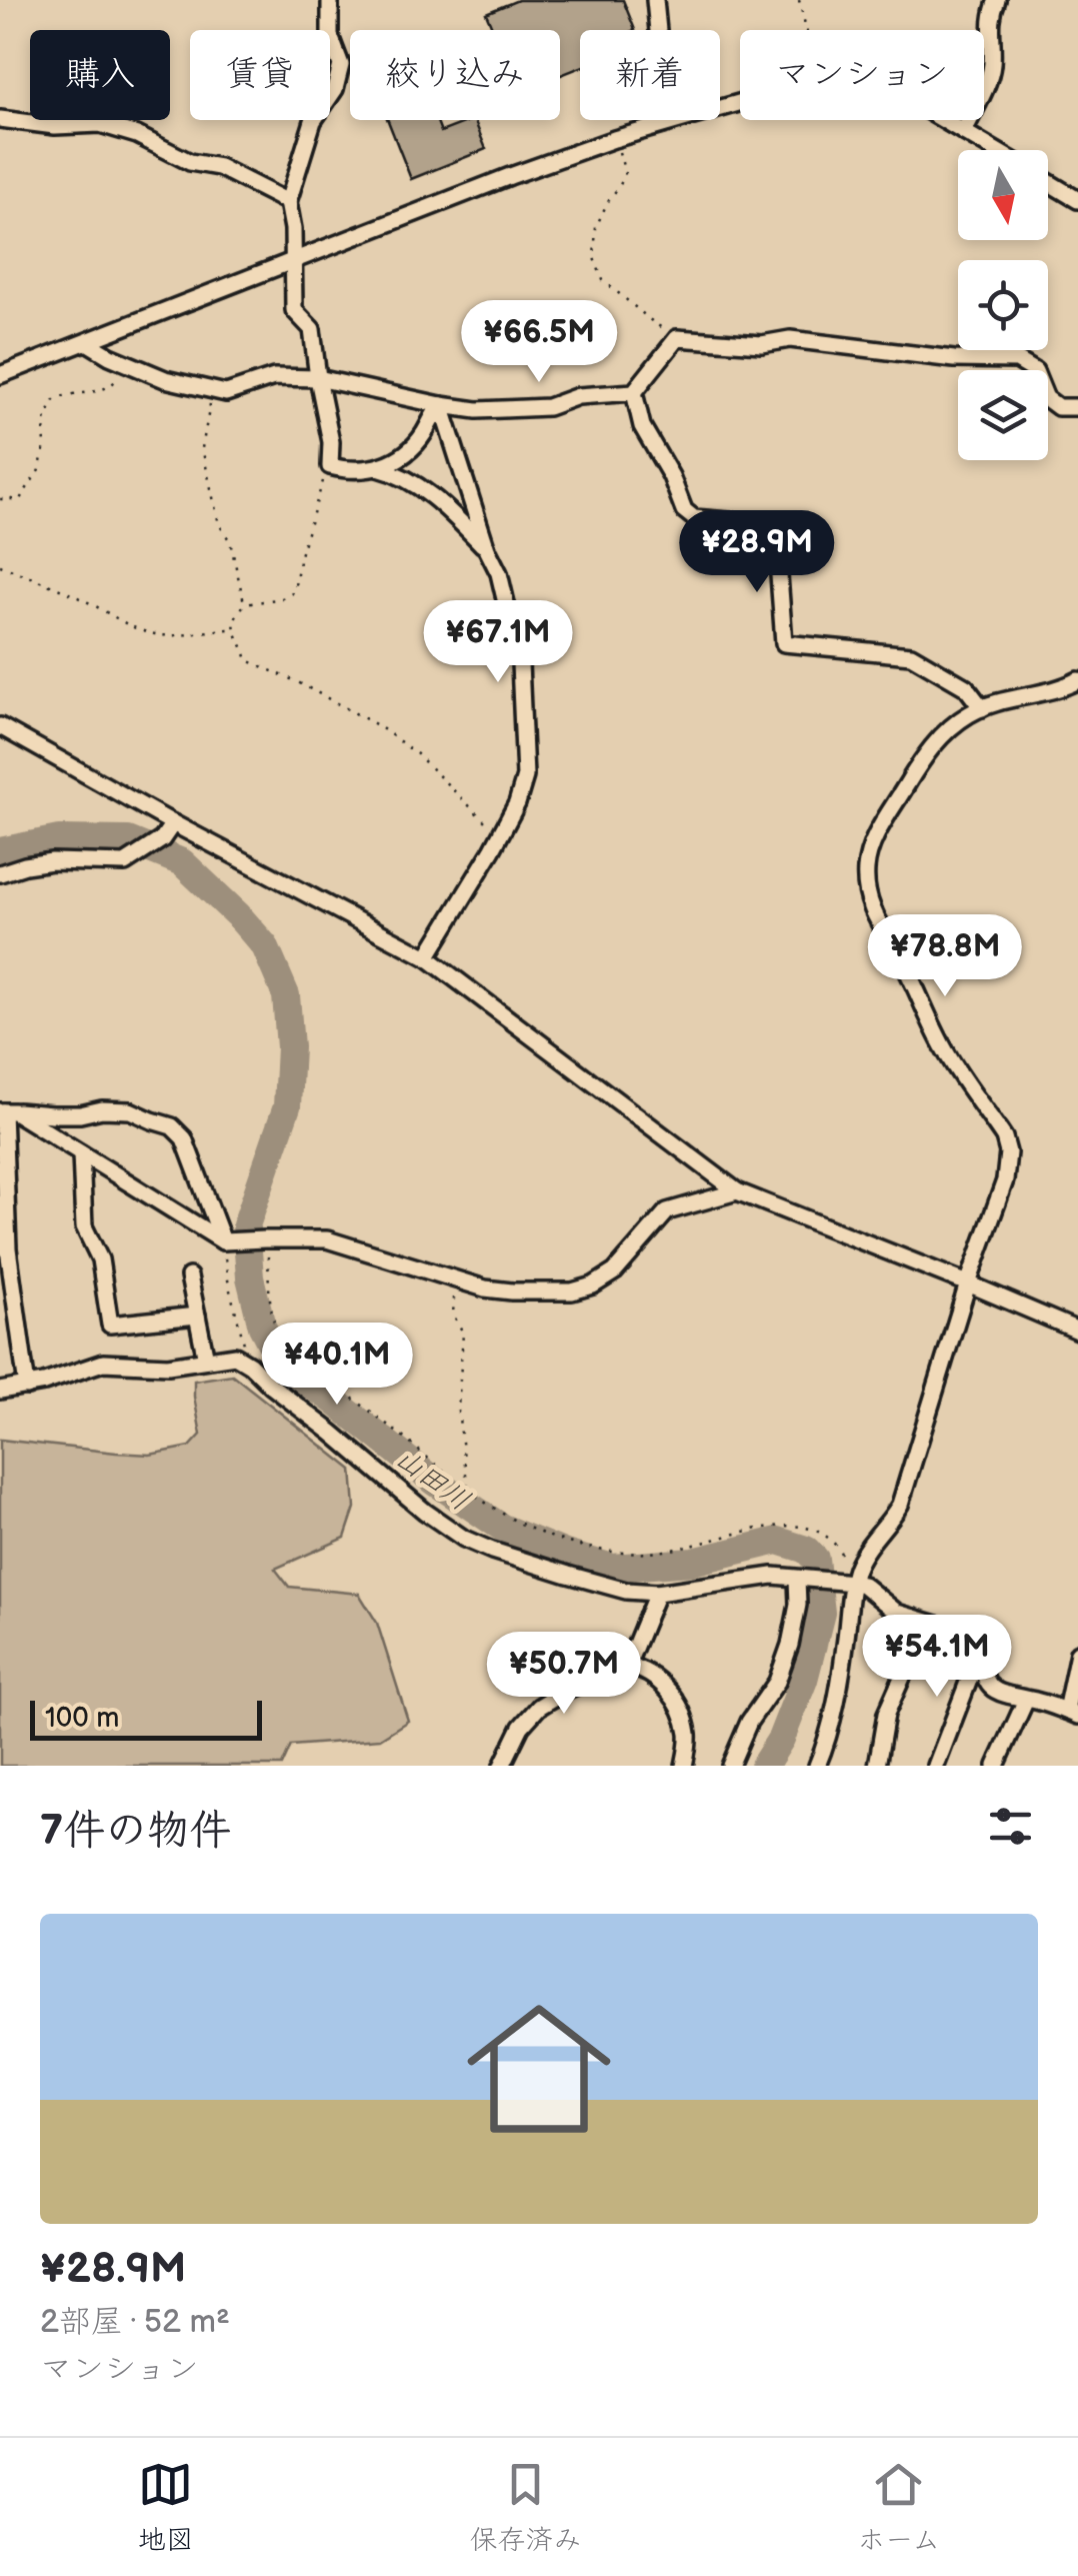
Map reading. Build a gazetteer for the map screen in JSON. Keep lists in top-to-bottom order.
{
  "water": ["山田川"],
  "scale_bar": "100 m",
  "north": "bottom",
  "page": {
    "chip": [
      "購入",
      "賃貸",
      "絞り込み",
      "新着",
      "マンション"
    ],
    "price": [
      "¥66.5M",
      "¥28.9M",
      "¥67.1M",
      "¥78.8M",
      "¥40.1M",
      "¥54.1M",
      "¥50.7M"
    ],
    "scale": "100 m",
    "heading": "7件の物件",
    "list": [
      {
        "name": "¥28.9M",
        "note": "2部屋 · 52 m² · マンション"
      }
    ],
    "tabs": ["地図", "保存済み", "ホーム"]
  }
}
